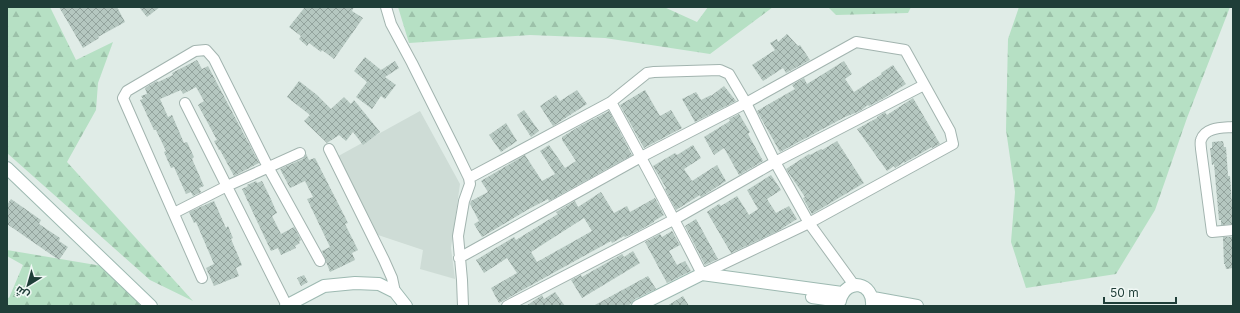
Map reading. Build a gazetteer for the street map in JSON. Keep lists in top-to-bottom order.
{
  "scale_bar": "50 m",
  "north": "bottom left"
}
